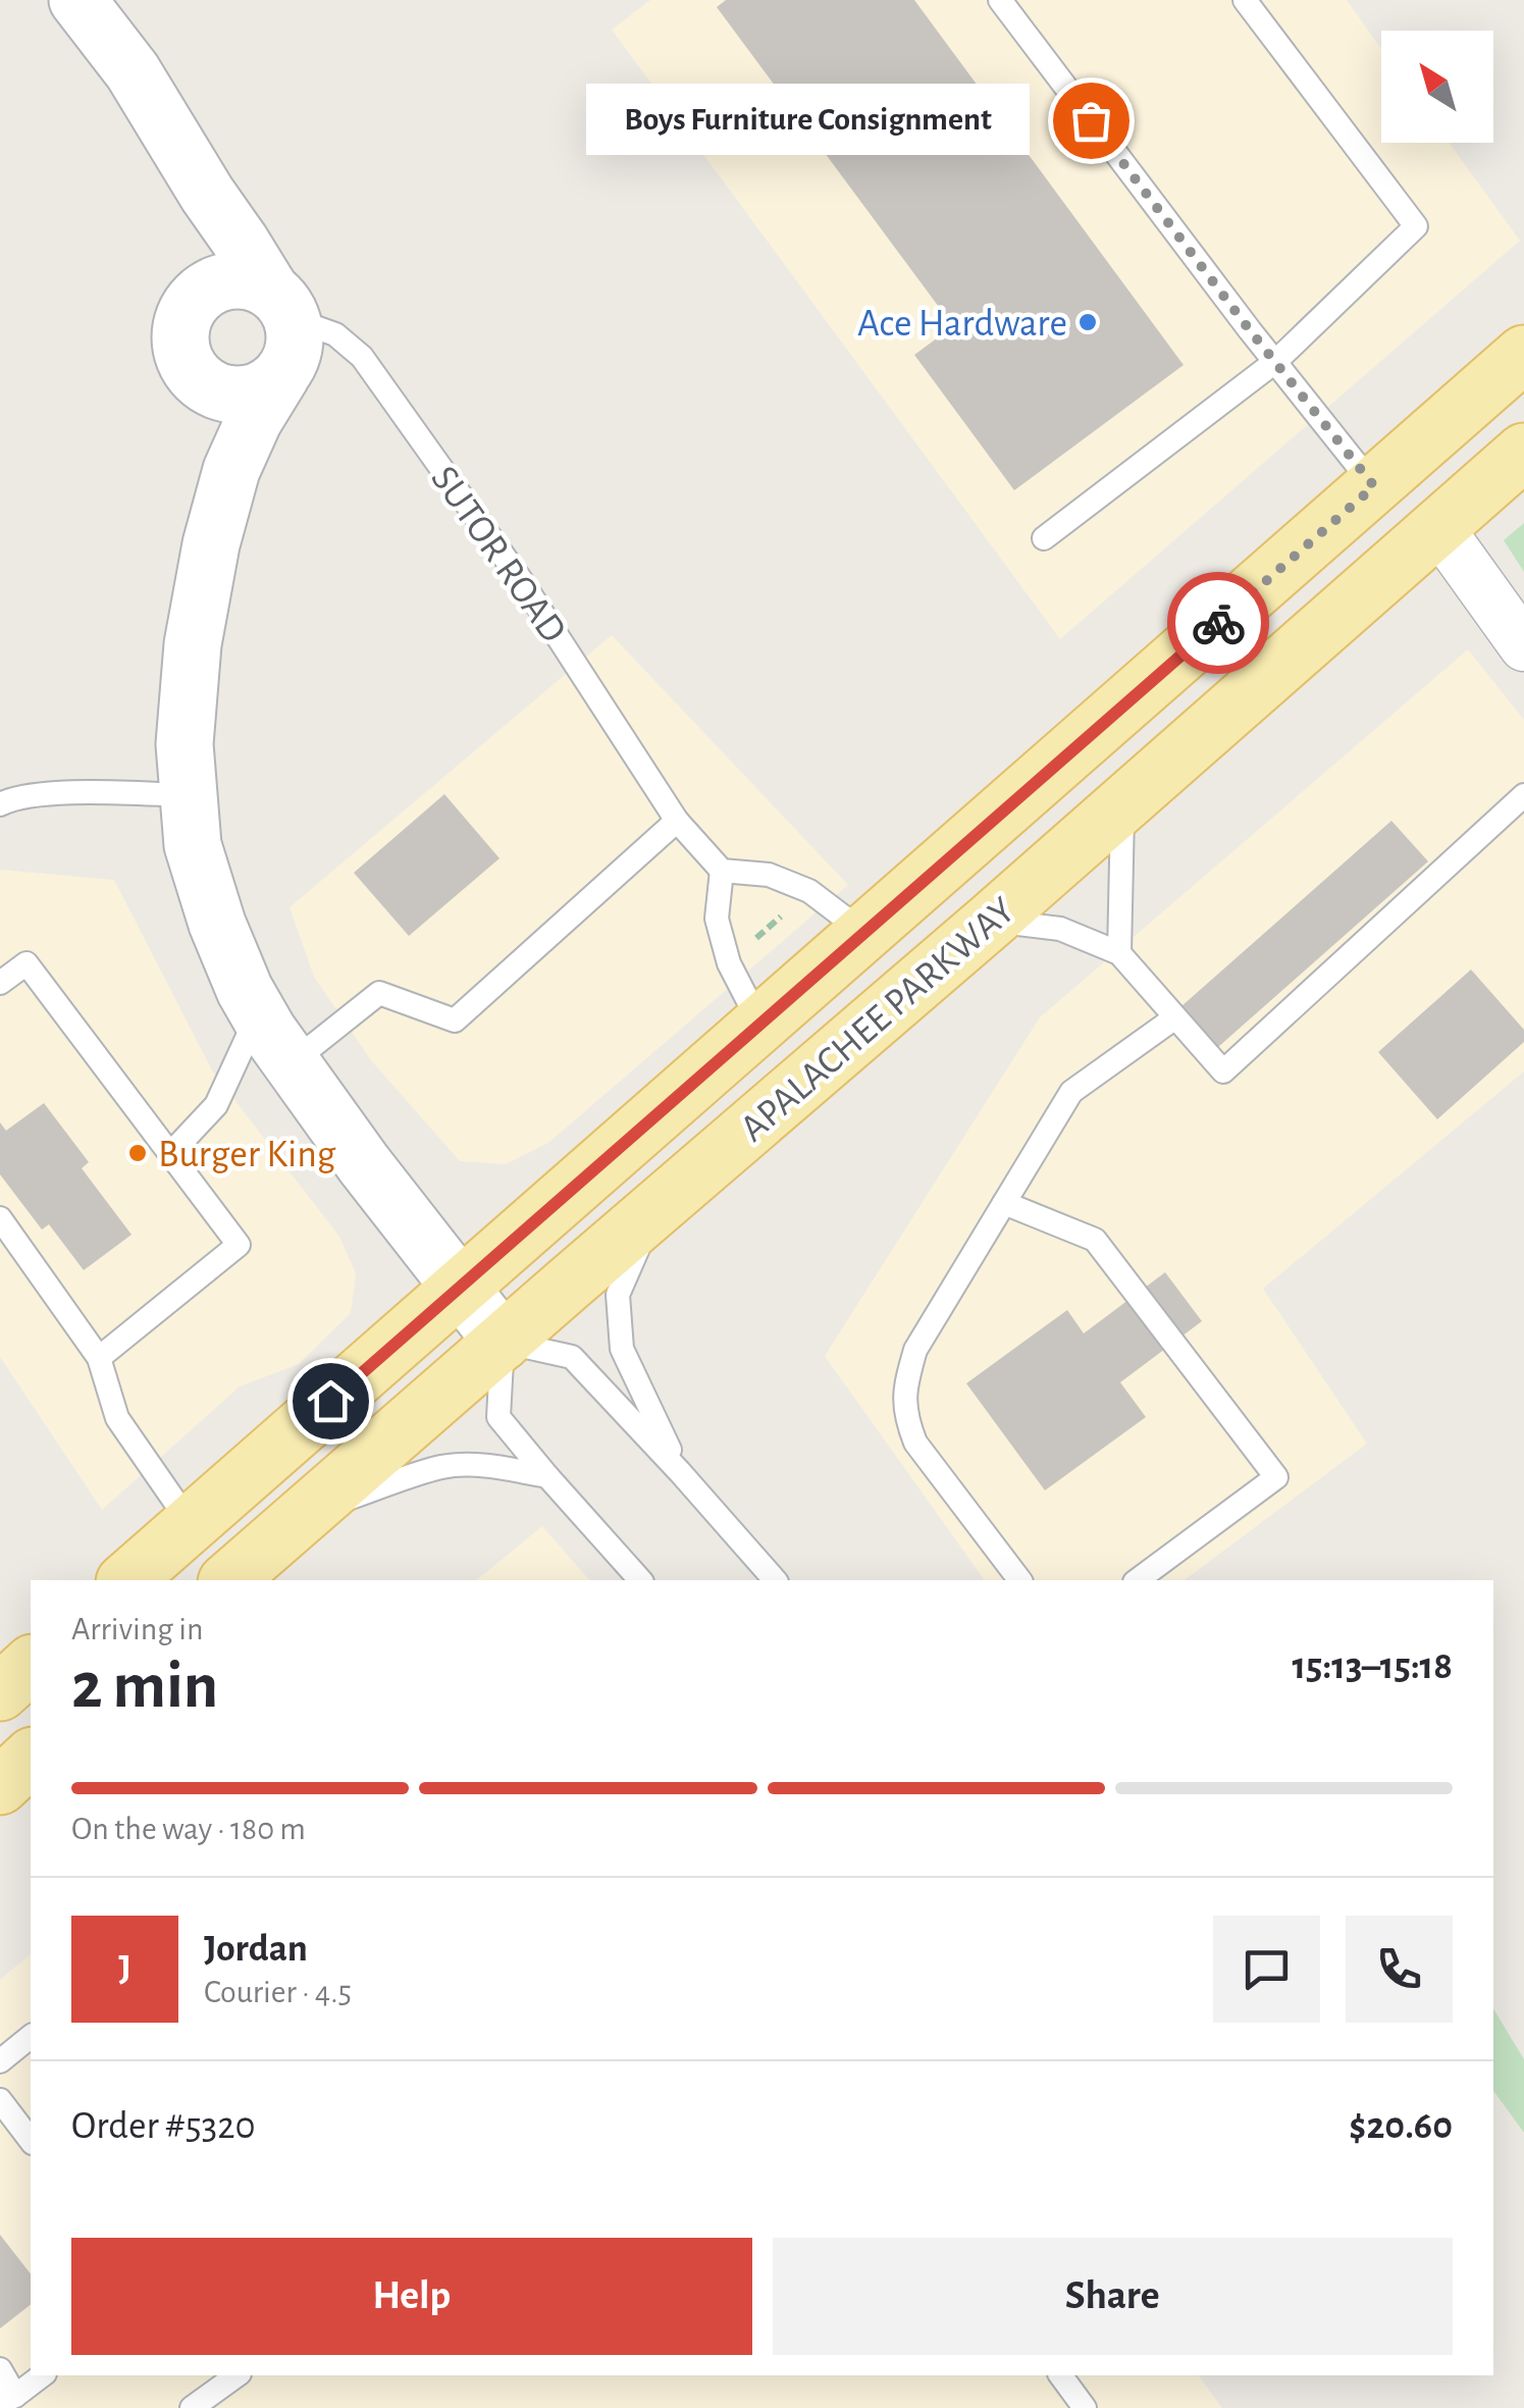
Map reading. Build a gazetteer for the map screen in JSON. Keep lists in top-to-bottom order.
{
  "streets": {
    "main road": ["APALACHEE PARKWAY"],
    "lane": ["SUTOR ROAD"]
  },
  "places": ["Boys Furniture Consignment", "Ace Hardware", "Burger King"],
  "north": "top left",
  "page": {
    "bubble": "Boys Furniture Consignment",
    "heading": ["2 min", "Arriving in", "15:13–15:18"],
    "panel": [
      "Jordan",
      "Courier · 4.5",
      "Order #5320",
      "$20.60"
    ],
    "bar": "On the way · 180 m",
    "round": "J",
    "buttons": ["Help", "Share"]
  }
}
